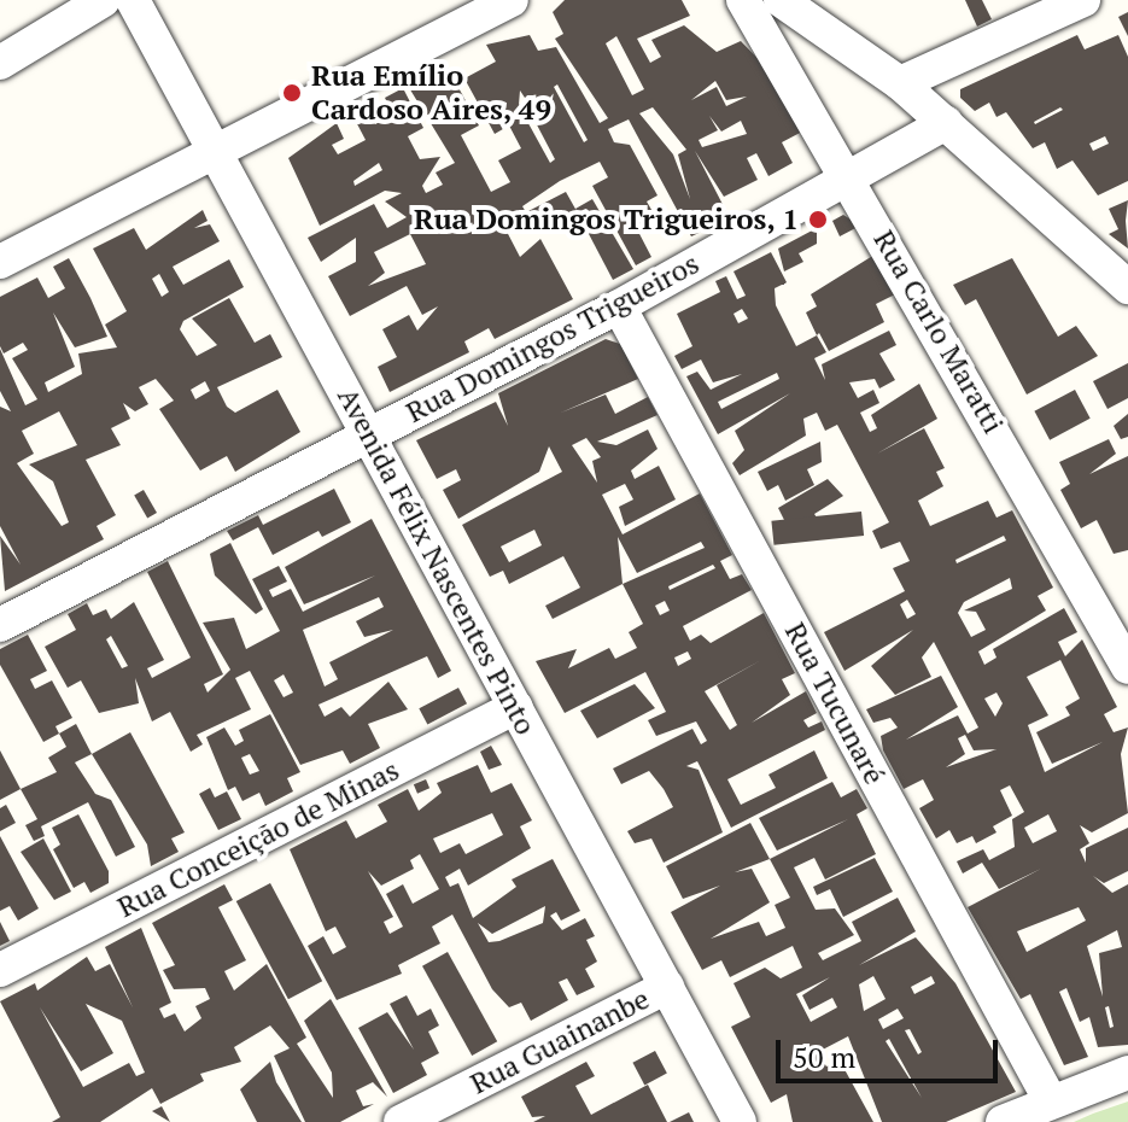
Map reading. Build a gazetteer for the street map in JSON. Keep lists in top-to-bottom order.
{
  "streets": {
    "street": [
      "Rua Carlo Maratti",
      "Rua Domingos Trigueiros",
      "Avenida Félix Nascentes Pinto",
      "Rua Tucunaré",
      "Rua Conceição de Minas",
      "Rua Guainanbe"
    ]
  },
  "crossings": [
    ["Rua Carlo Maratti", "Rua Domingos Trigueiros"],
    ["Rua Domingos Trigueiros", "Avenida Félix Nascentes Pinto"],
    ["Rua Domingos Trigueiros", "Rua Tucunaré"],
    ["Avenida Félix Nascentes Pinto", "Rua Conceição de Minas"],
    ["Avenida Félix Nascentes Pinto", "Rua Guainanbe"]
  ],
  "places": ["Rua Emílio Cardoso Aires, 49", "Rua Domingos Trigueiros, 1"],
  "scale_bar": "50 m"
}
